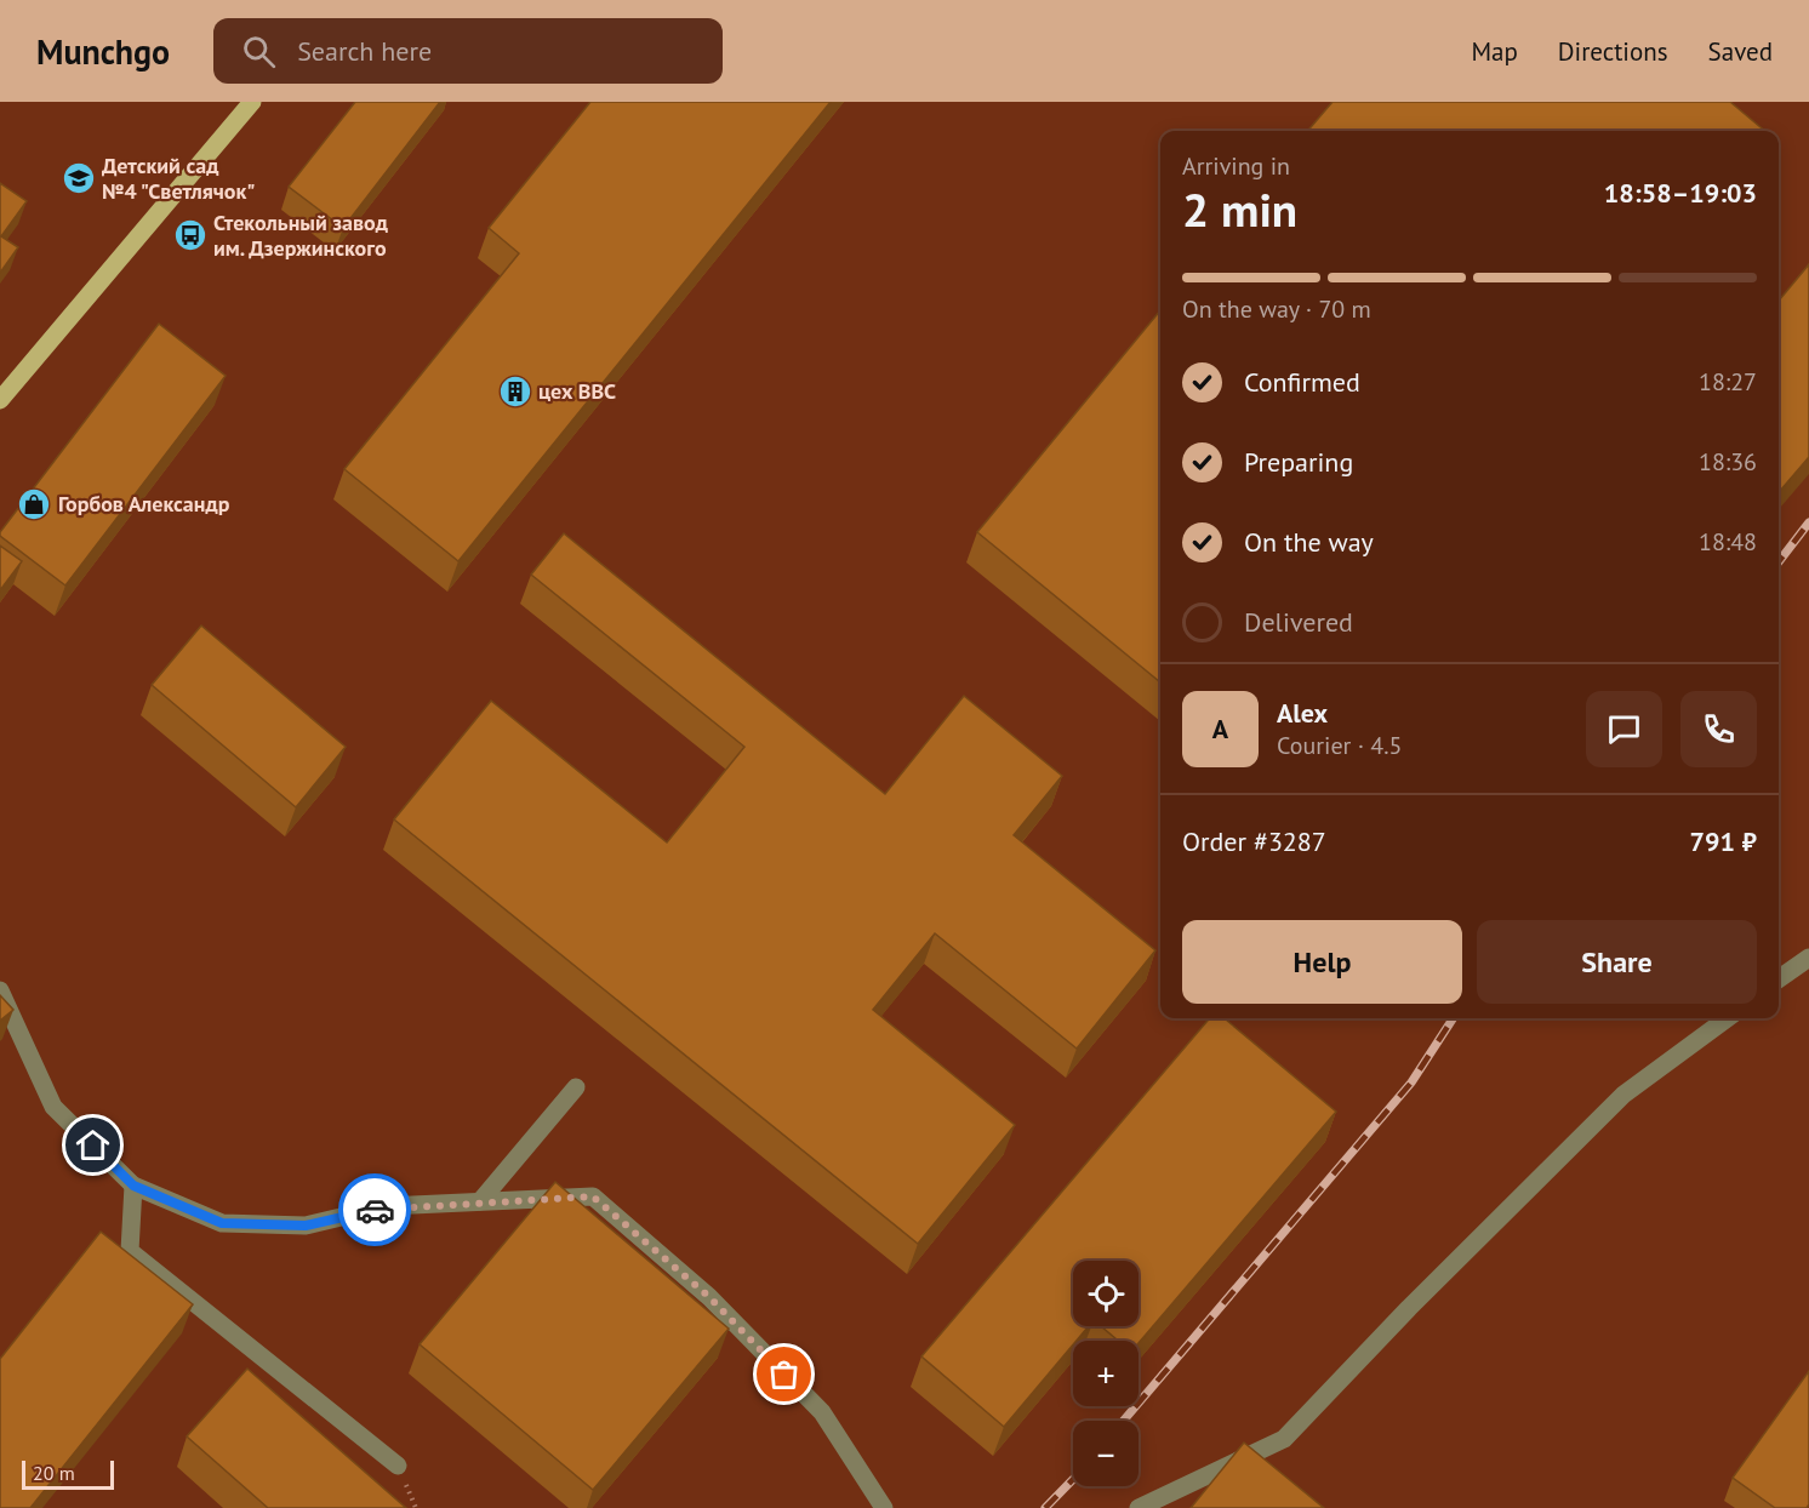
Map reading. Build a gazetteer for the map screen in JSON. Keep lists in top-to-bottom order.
{
  "places": {
    "school or university": ["Детский сад №4 \"Светлячок\""],
    "bus stop": ["Стекольный завод им. Дзержинского"],
    "building": ["цех ВВС"],
    "shop": ["Горбов Александр"]
  },
  "scale_bar": "20 m",
  "page": {
    "header": "Munchgo",
    "search": "Search here",
    "nav": ["Map", "Directions", "Saved"],
    "heading": ["2 min", "Arriving in", "18:58–19:03"],
    "panel": [
      "Alex",
      "Courier · 4.5",
      "Order #3287",
      "791 ₽"
    ],
    "bar": "On the way · 70 m",
    "list": [
      ["Confirmed", "18:27"],
      ["Preparing", "18:36"],
      ["On the way", "18:48"],
      "Delivered"
    ],
    "round": "A",
    "buttons": ["Help", "Share"],
    "map_buttons": ["+", "−"],
    "scale": "20 m"
  }
}
